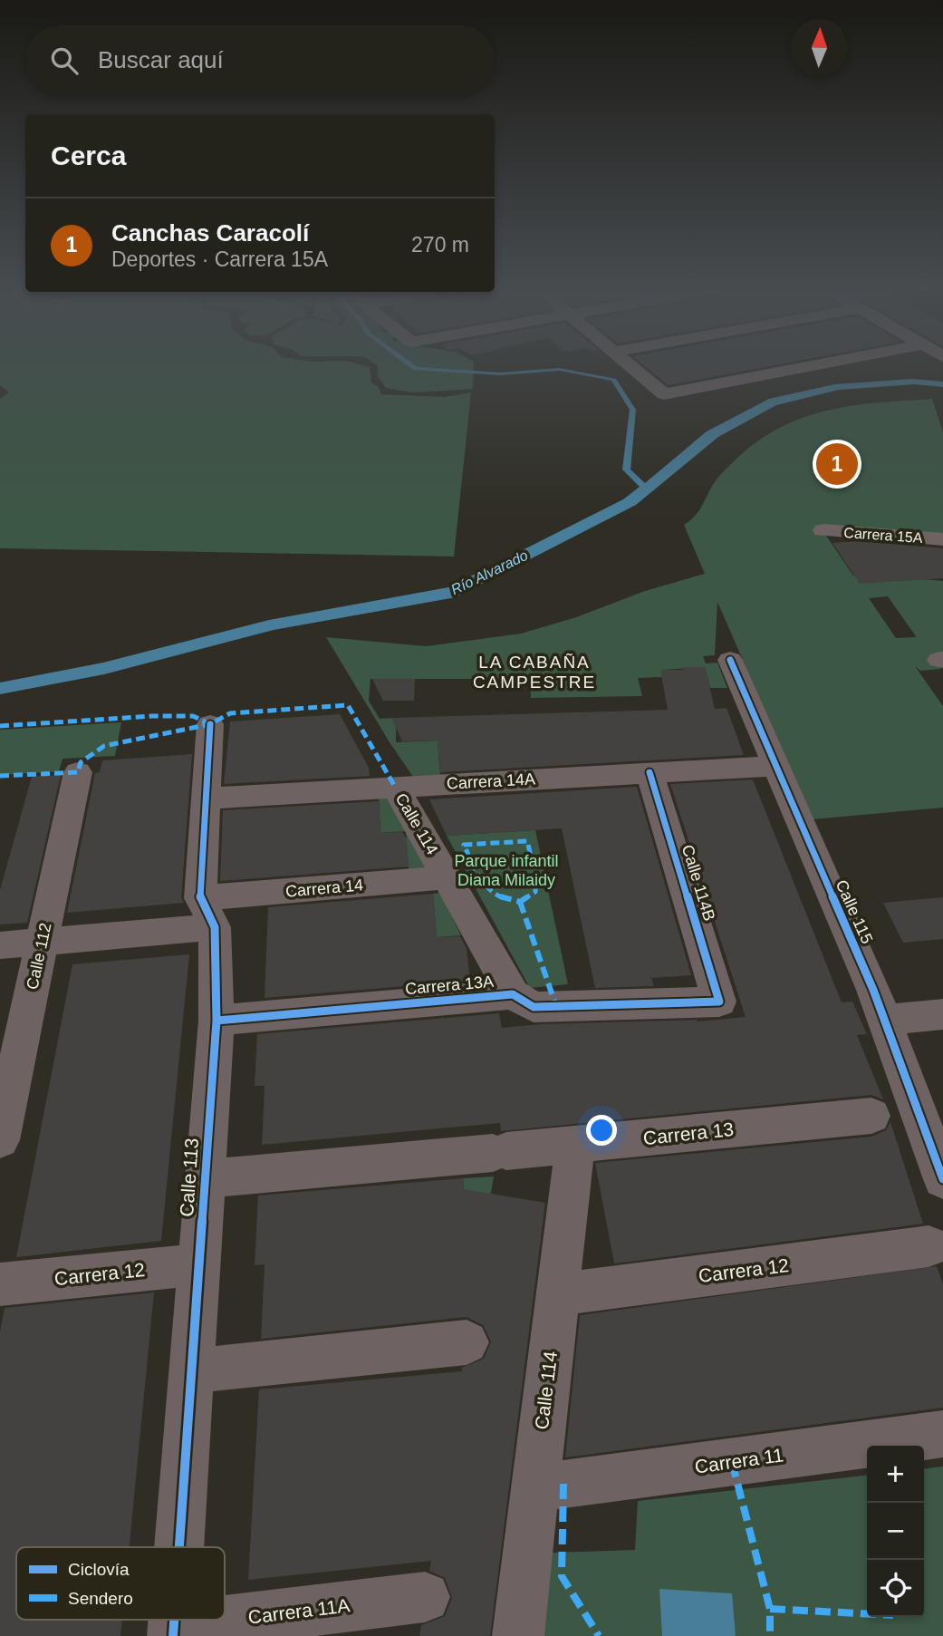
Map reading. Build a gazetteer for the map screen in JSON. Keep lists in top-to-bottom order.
{
  "streets": {
    "street": [
      "Carrera 15A",
      "Carrera 14A",
      "Calle 114",
      "Calle 114B",
      "Carrera 14",
      "Calle 115",
      "Calle 112",
      "Carrera 13A",
      "Carrera 13",
      "Calle 113",
      "Carrera 12",
      "Carrera 11",
      "Carrera 11A"
    ]
  },
  "crossings": [
    ["Carrera 14A", "Calle 114"],
    ["Carrera 14A", "Calle 114B"],
    ["Carrera 14A", "Calle 115"],
    ["Carrera 14A", "Calle 113"],
    ["Calle 114", "Carrera 14"],
    ["Calle 114", "Carrera 13A"],
    ["Calle 114", "Carrera 13"],
    ["Calle 114", "Carrera 12"],
    ["Calle 114", "Carrera 11"],
    ["Calle 114B", "Carrera 13A"],
    ["Carrera 14", "Calle 112"],
    ["Carrera 14", "Calle 113"],
    ["Carrera 13A", "Calle 113"],
    ["Carrera 13", "Calle 113"],
    ["Calle 113", "Carrera 12"]
  ],
  "districts": ["LA CABAÑA CAMPESTRE"],
  "water": ["Río Alvarado"],
  "parks": ["Parque infantil Diana Milaidy"],
  "legend": ["Ciclovía", "Sendero"],
  "north": "top",
  "page": {
    "search": "Buscar aquí",
    "heading": "Cerca",
    "list": [
      {
        "mark": "1",
        "name": "Canchas Caracolí",
        "note": "Deportes · Carrera 15A",
        "value": "270 m"
      }
    ],
    "pins": "1",
    "map_buttons": ["+", "−"]
  }
}
